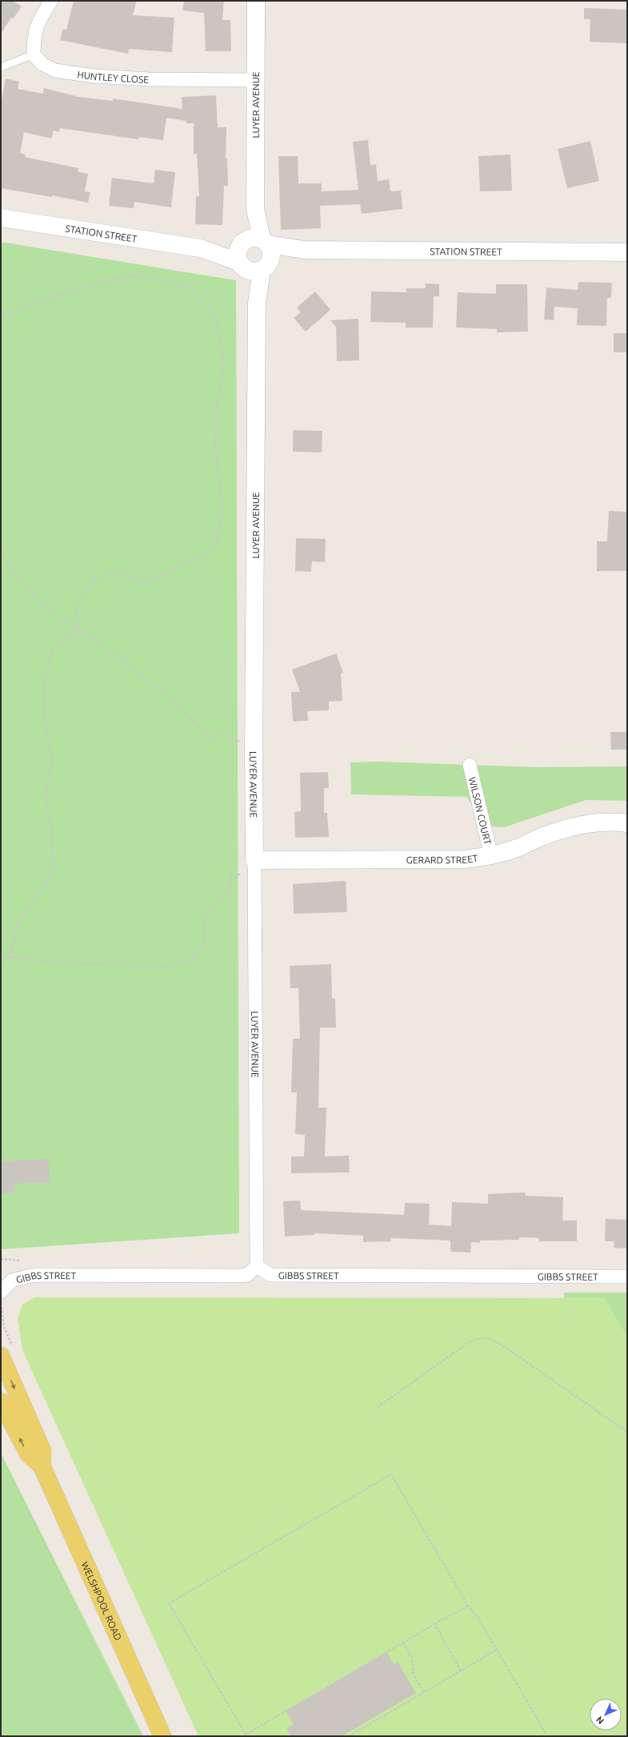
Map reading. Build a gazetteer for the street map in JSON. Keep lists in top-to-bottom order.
{
  "streets": {
    "main road": ["WELSHPOOL ROAD"],
    "street": [
      "HUNTLEY CLOSE",
      "LUYER AVENUE",
      "STATION STREET",
      "WILSON COURT",
      "GERARD STREET",
      "GIBBS STREET"
    ]
  },
  "crossings": [
    ["HUNTLEY CLOSE", "LUYER AVENUE"],
    ["LUYER AVENUE", "STATION STREET"],
    ["LUYER AVENUE", "GERARD STREET"],
    ["LUYER AVENUE", "GIBBS STREET"],
    ["WILSON COURT", "GERARD STREET"]
  ],
  "north": "bottom left"
}
